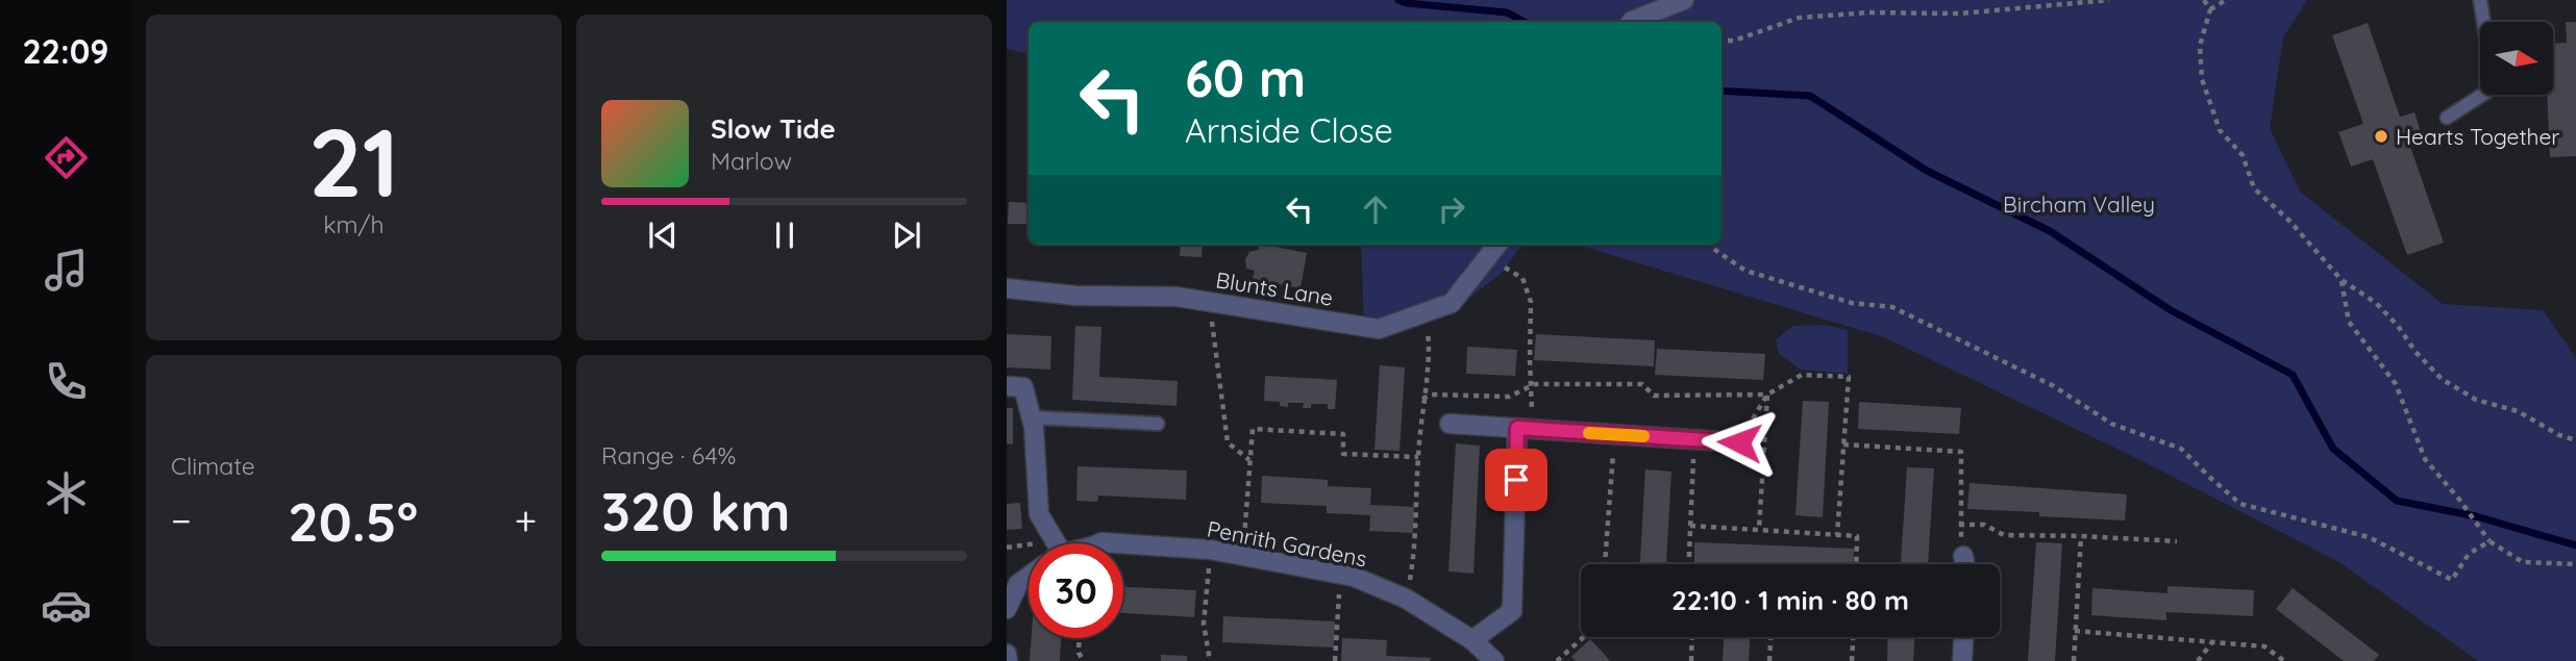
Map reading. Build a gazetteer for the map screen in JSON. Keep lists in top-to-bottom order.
{
  "streets": {
    "street": ["Blunts Lane", "Penrith Gardens"]
  },
  "parks": ["Bircham Valley"],
  "places": ["Hearts Together"],
  "north": "right",
  "page": {
    "tabs": "22:09",
    "tile": [
      ["21", "km/h"],
      "Climate",
      ["Range · 64%", "320 km"]
    ],
    "turn": ["60 m", "Arnside Close"],
    "song": ["Slow Tide", "Marlow"],
    "heat": ["−", "20.5°", "+"],
    "limit": "30",
    "trip": "22:10 · 1 min · 80 m"
  }
}
